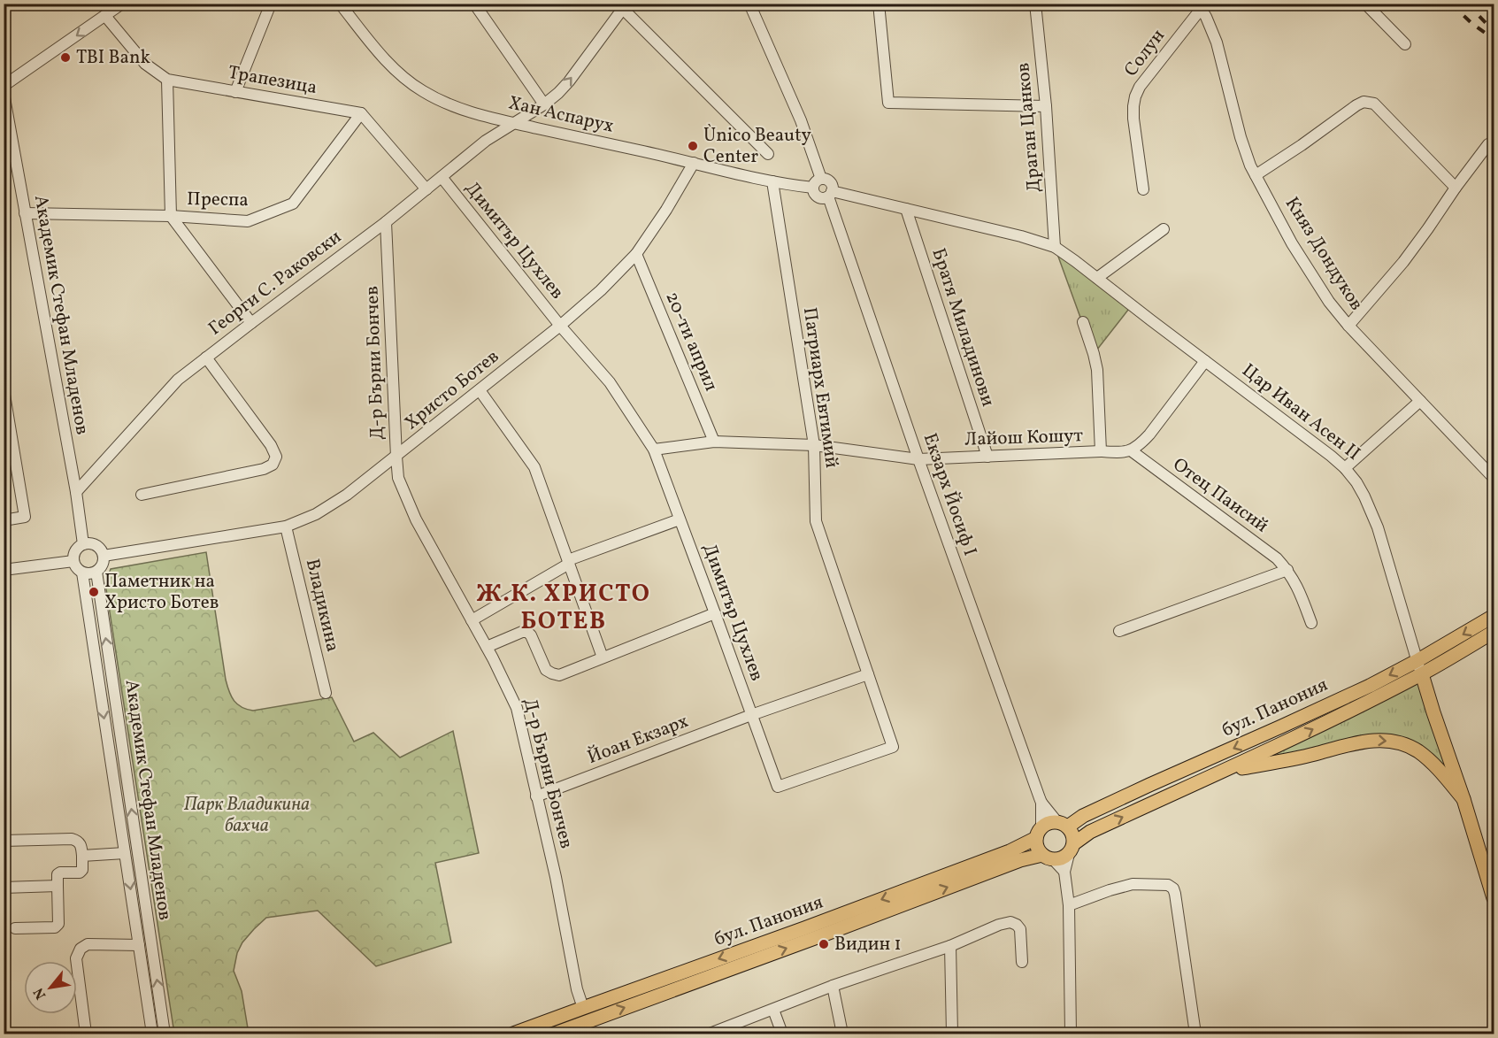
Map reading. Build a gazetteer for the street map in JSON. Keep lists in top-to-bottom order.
{
  "streets": {
    "main road": ["Цар Иван Асен II", "бул. Панония"],
    "street": [
      "Солун",
      "Трапезица",
      "Хан Аспарух",
      "Драган Цанков",
      "Преспа",
      "Димитър Цухлев",
      "Княз Дондуков",
      "Георги С. Раковски",
      "Академик Стефан Младенов",
      "Братя Миладинови",
      "20-ти април",
      "Д-р Бърни Бончев",
      "Патриарх Евтимий",
      "Христо Ботев",
      "Лайош Кошут",
      "Екзарх Йосиф I",
      "Отец Паисий",
      "Владикина",
      "Йоан Екзарх"
    ]
  },
  "crossings": [
    ["Солун", "Княз Дондуков"],
    ["Трапезица", "Преспа"],
    ["Хан Аспарух", "Георги С. Раковски"],
    ["Хан Аспарух", "Патриарх Евтимий"],
    ["Хан Аспарух", "Христо Ботев"],
    ["Хан Аспарух", "Цар Иван Асен II"],
    ["Хан Аспарух", "Екзарх Йосиф I"],
    ["Драган Цанков", "Цар Иван Асен II"],
    ["Преспа", "Академик Стефан Младенов"],
    ["Димитър Цухлев", "Георги С. Раковски"],
    ["Димитър Цухлев", "Патриарх Евтимий"],
    ["Димитър Цухлев", "Христо Ботев"],
    ["Димитър Цухлев", "Лайош Кошут"],
    ["Димитър Цухлев", "Йоан Екзарх"],
    ["Георги С. Раковски", "Академик Стефан Младенов"],
    ["Георги С. Раковски", "Д-р Бърни Бончев"],
    ["Академик Стефан Младенов", "Христо Ботев"],
    ["Братя Миладинови", "Цар Иван Асен II"],
    ["Братя Миладинови", "Лайош Кошут"],
    ["20-ти април", "Христо Ботев"],
    ["20-ти април", "Лайош Кошут"],
    ["Д-р Бърни Бончев", "Христо Ботев"],
    ["Д-р Бърни Бончев", "бул. Панония"],
    ["Д-р Бърни Бончев", "Йоан Екзарх"],
    ["Патриарх Евтимий", "Лайош Кошут"],
    ["Патриарх Евтимий", "Йоан Екзарх"],
    ["Христо Ботев", "Владикина"],
    ["Цар Иван Асен II", "Екзарх Йосиф I"],
    ["Цар Иван Асен II", "бул. Панония"],
    ["Лайош Кошут", "Екзарх Йосиф I"],
    ["Лайош Кошут", "Отец Паисий"],
    ["Екзарх Йосиф I", "бул. Панония"]
  ],
  "districts": ["Ж.К. ХРИСТО БОТЕВ"],
  "parks": ["Парк Владикина бахча"],
  "places": [
    "TBI Bank",
    "Ùnico Beauty Center",
    "Паметник на Христо Ботев",
    "Видин 1"
  ],
  "north": "bottom left"
}
